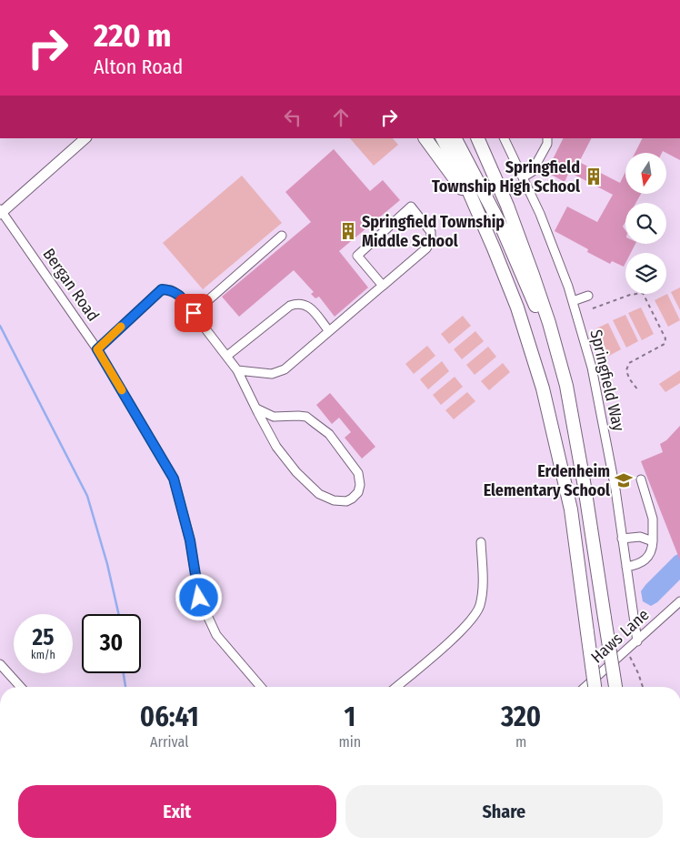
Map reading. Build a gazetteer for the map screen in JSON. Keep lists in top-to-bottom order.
{
  "streets": {
    "street": ["Bergan Road", "Springfield Way", "Haws Lane"]
  },
  "crossings": [
    ["Springfield Way", "Haws Lane"]
  ],
  "places": {
    "building": ["Springfield Township High School", "Springfield Township Middle School"],
    "school or university": ["Erdenheim Elementary School"]
  },
  "north": "bottom",
  "page": {
    "turn": ["220 m", "Alton Road"],
    "speed": "25 km/h",
    "limit": "30",
    "eta": [
      "06:41",
      "Arrival",
      "1",
      "min",
      "320",
      "m"
    ],
    "buttons": ["Exit", "Share"]
  }
}
